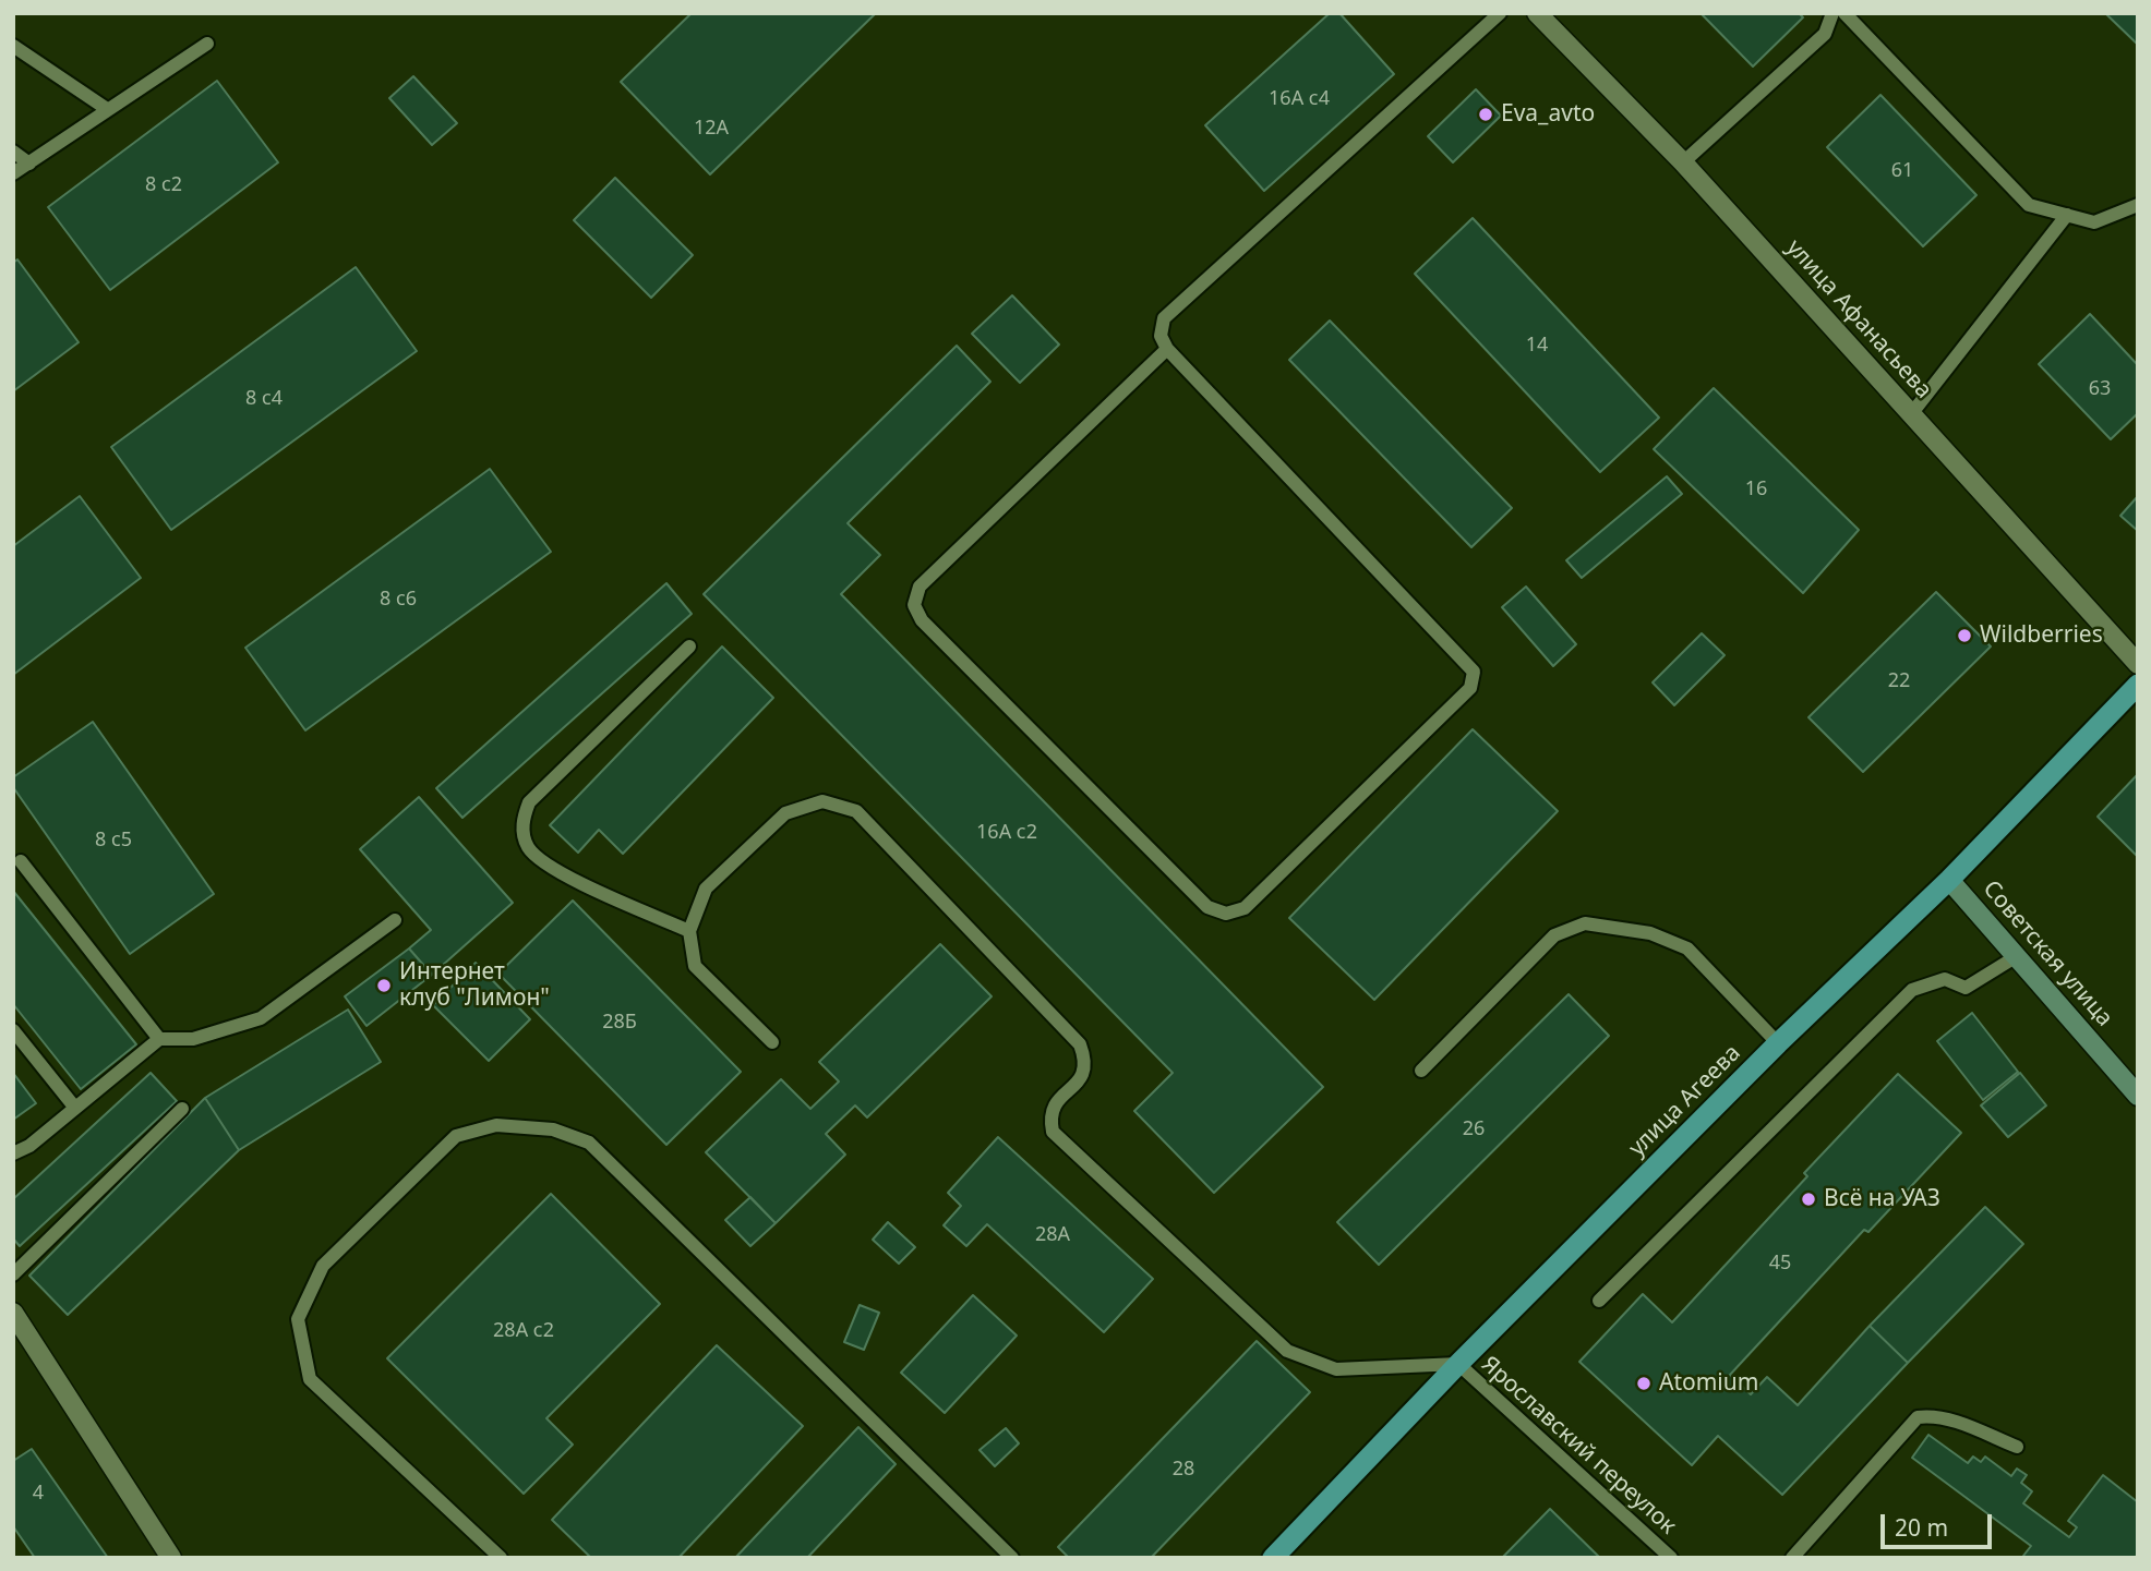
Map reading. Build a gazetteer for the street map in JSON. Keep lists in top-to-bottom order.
{
  "streets": {
    "highway": ["улица Агеева"],
    "main road": ["Советская улица"],
    "street": ["улица Афанасьева"],
    "lane": ["Ярославский переулок"]
  },
  "crossings": [
    ["Советская улица", "улица Агеева"],
    ["улица Агеева", "Ярославский переулок"]
  ],
  "places": [
    "Eva_avto",
    "Wildberries",
    "Интернет клуб \"Лимон\"",
    "Всё на УАЗ",
    "Atomium"
  ],
  "house_numbers": [
    "16А с4",
    "12А",
    "61",
    "8 с2",
    "14",
    "63",
    "8 с4",
    "16",
    "8 с6",
    "22",
    "16А с2",
    "8 с5",
    "28Б",
    "26",
    "28А",
    "45",
    "28А с2",
    "28",
    "4"
  ],
  "scale_bar": "20 m"
}
